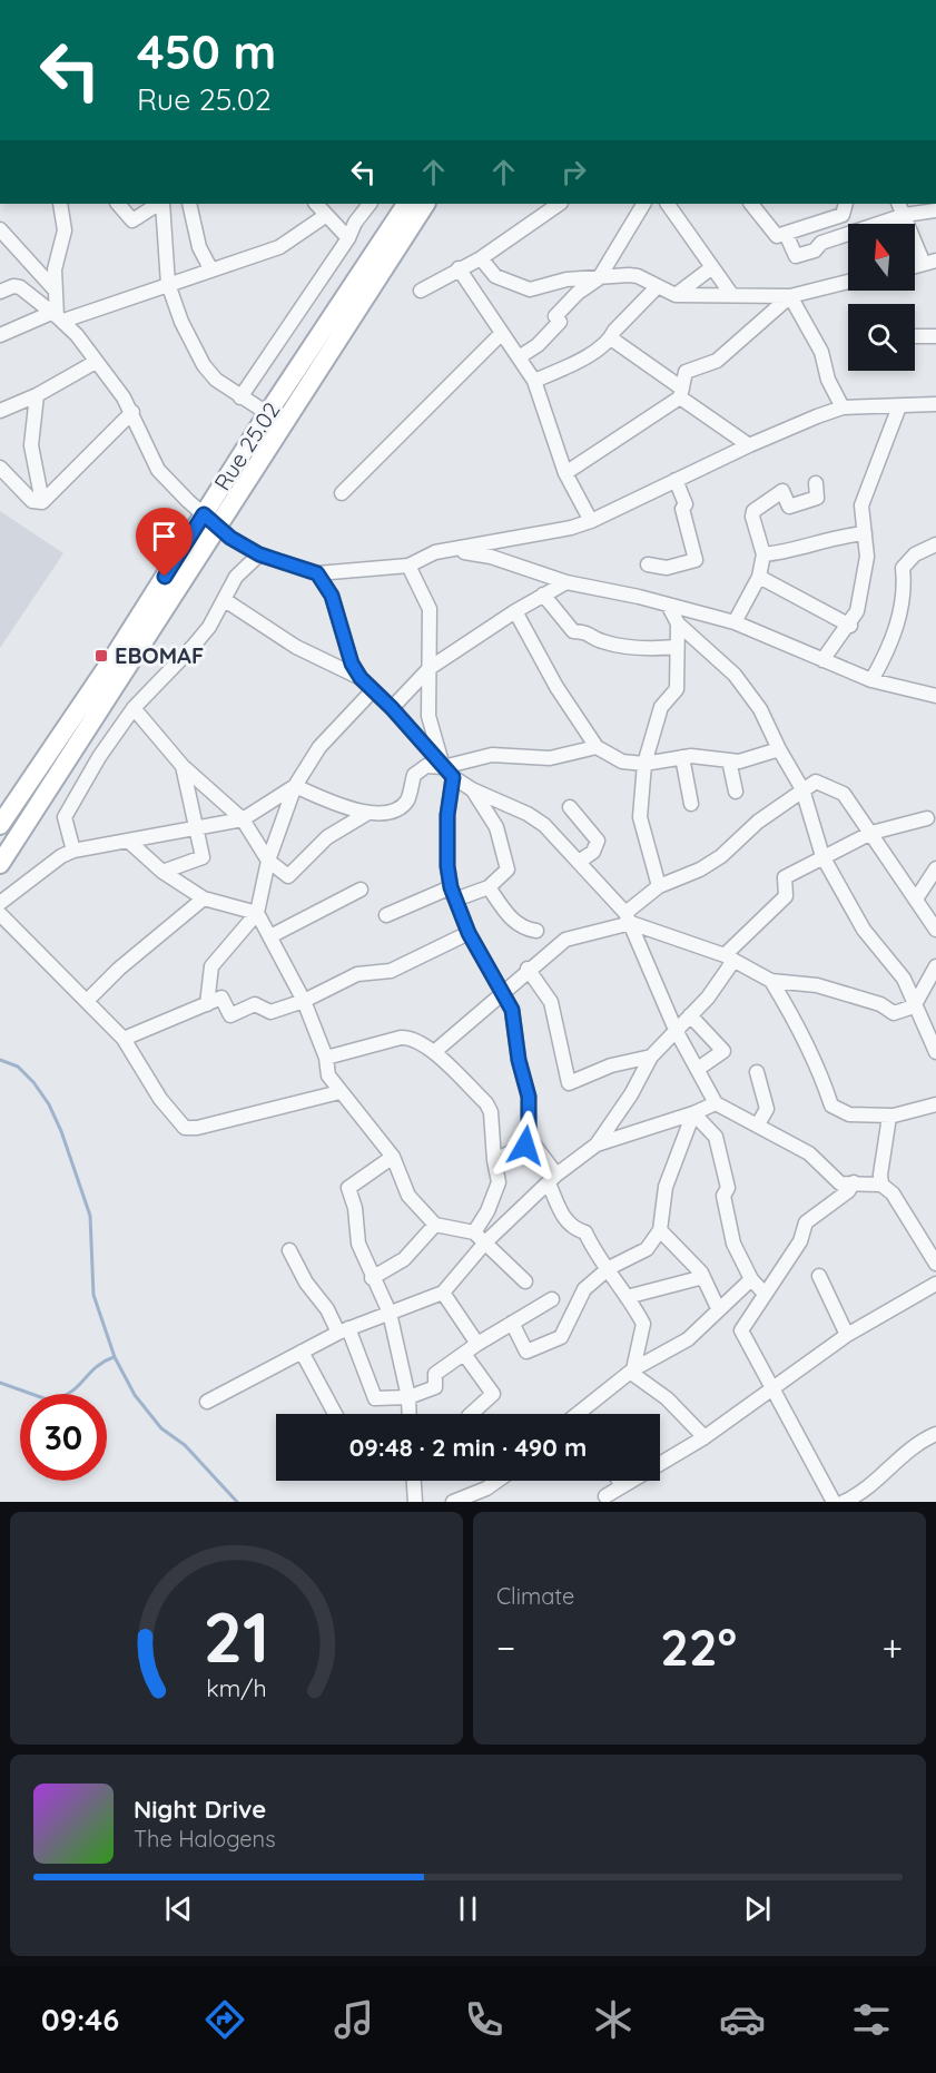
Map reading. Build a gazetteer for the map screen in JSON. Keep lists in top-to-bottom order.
{
  "streets": {
    "main road": ["Rue 25.02"]
  },
  "places": {
    "transit": ["EBOMAF"]
  },
  "north": "top",
  "page": {
    "turn": ["450 m", "Rue 25.02"],
    "limit": "30",
    "trip": "09:48 · 2 min · 490 m",
    "tile": "Climate",
    "heat": ["−", "22°", "+"],
    "song": ["Night Drive", "The Halogens"],
    "tabs": "09:46",
    "gauge": ["21", "km/h"]
  }
}
